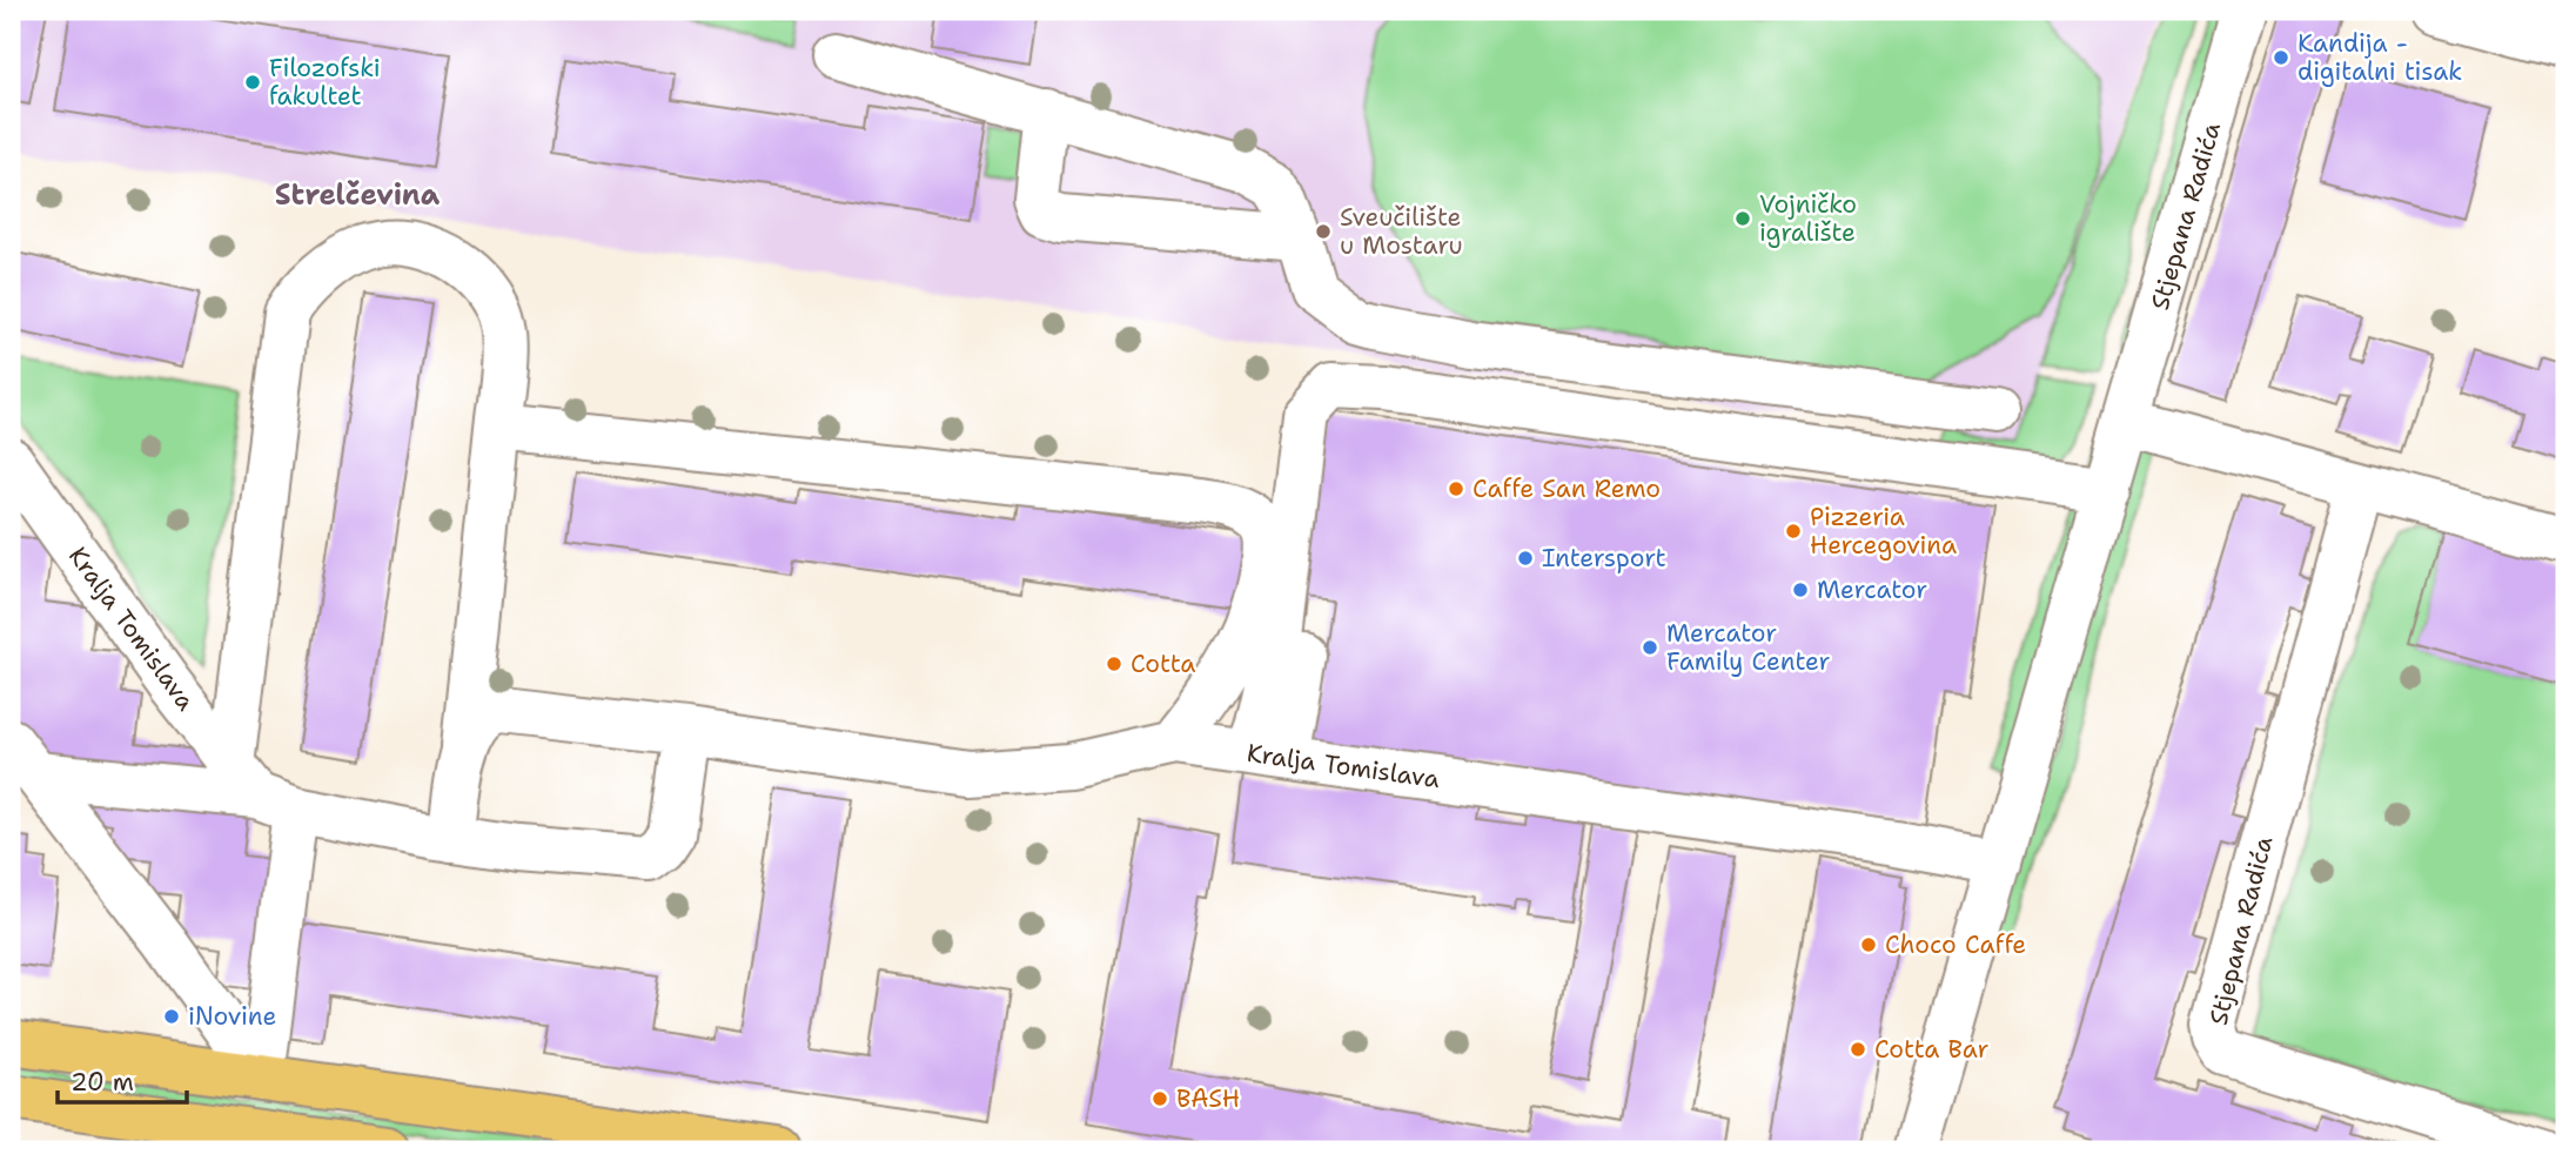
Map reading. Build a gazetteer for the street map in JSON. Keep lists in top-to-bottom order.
{
  "streets": {
    "street": ["Stjepana Radića", "Kralja Tomislava"]
  },
  "crossings": [
    ["Stjepana Radića", "Kralja Tomislava"]
  ],
  "districts": ["Strelčevina"],
  "places": [
    "Kandija - digitalni tisak",
    "Filozofski fakultet",
    "Vojničko igralište",
    "Sveučilište u Mostaru",
    "Caffe San Remo",
    "Pizzeria Hercegovina",
    "Intersport",
    "Mercator",
    "Mercator Family Center",
    "Cotta",
    "Choco Caffe",
    "iNovine",
    "Cotta Bar",
    "BASH"
  ],
  "scale_bar": "20 m"
}
